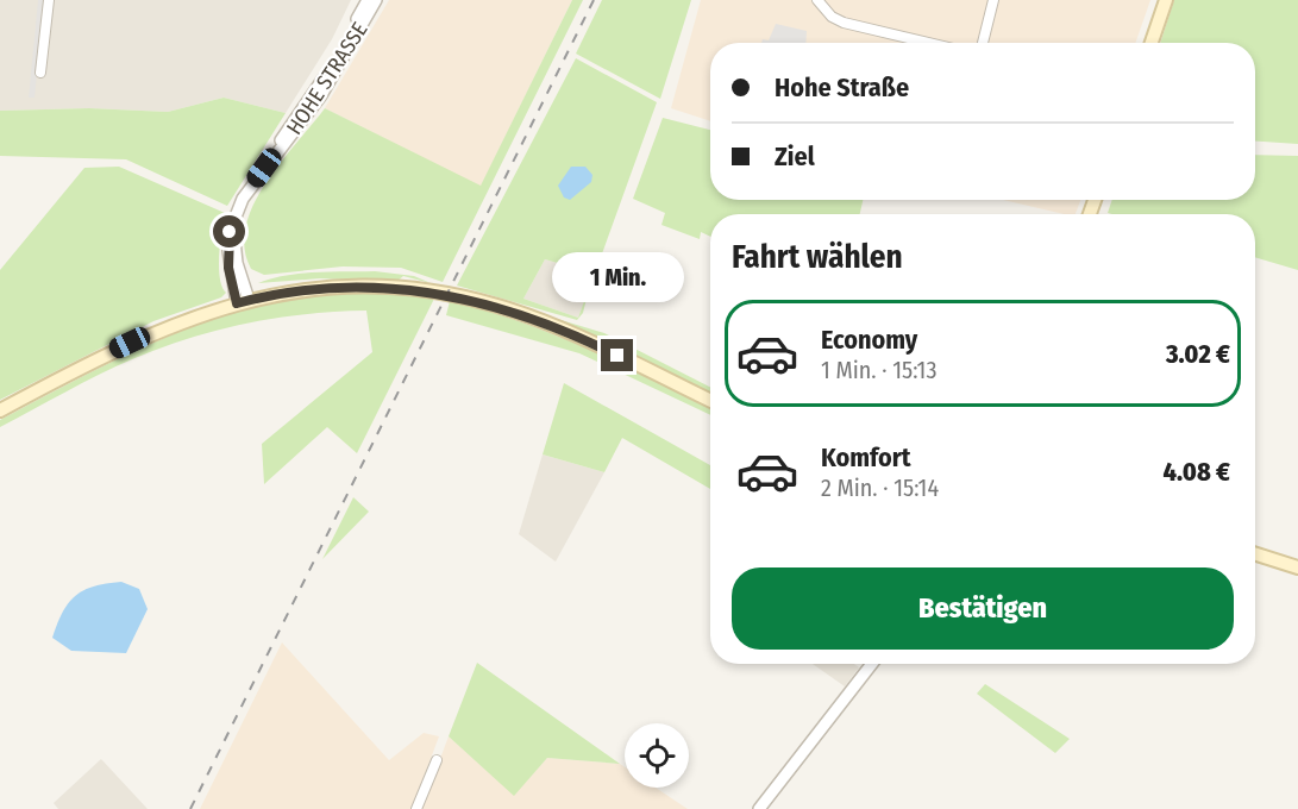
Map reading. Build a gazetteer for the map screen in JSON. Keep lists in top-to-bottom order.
{
  "streets": {
    "street": ["HOHE STRASSE"]
  },
  "page": {
    "banner": ["Hohe Straße", "Ziel"],
    "heading": "Fahrt wählen",
    "bubble": "1 Min.",
    "list": [
      {
        "name": "Economy",
        "note": "1 Min. · 15:13",
        "value": "3.02 €"
      },
      {
        "name": "Komfort",
        "note": "2 Min. · 15:14",
        "value": "4.08 €"
      }
    ],
    "buttons": "Bestätigen"
  }
}
